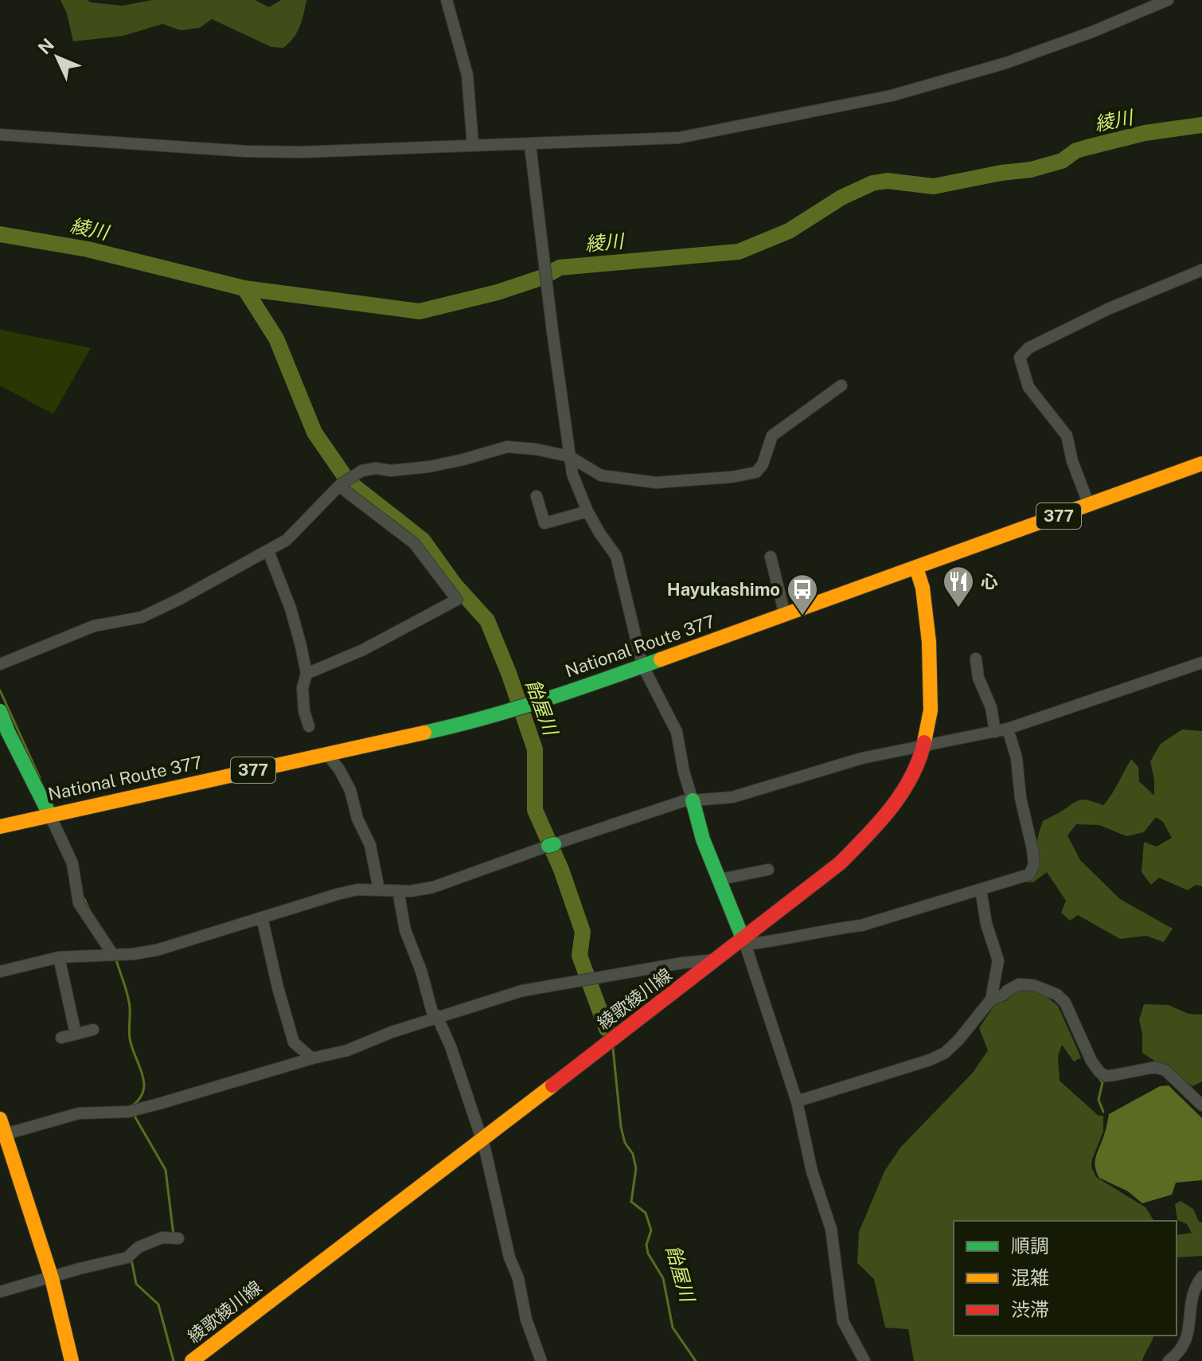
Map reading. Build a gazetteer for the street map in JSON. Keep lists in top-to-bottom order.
{
  "streets": {
    "main road": ["377", "National Route 377", "綾歌綾川線"]
  },
  "crossings": [
    ["National Route 377", "綾歌綾川線"]
  ],
  "water": ["綾川", "飴屋川"],
  "places": {
    "restaurant": ["心"],
    "bus stop": ["Hayukashimo"]
  },
  "legend": ["順調", "混雑", "渋滞"],
  "north": "top left"
}
